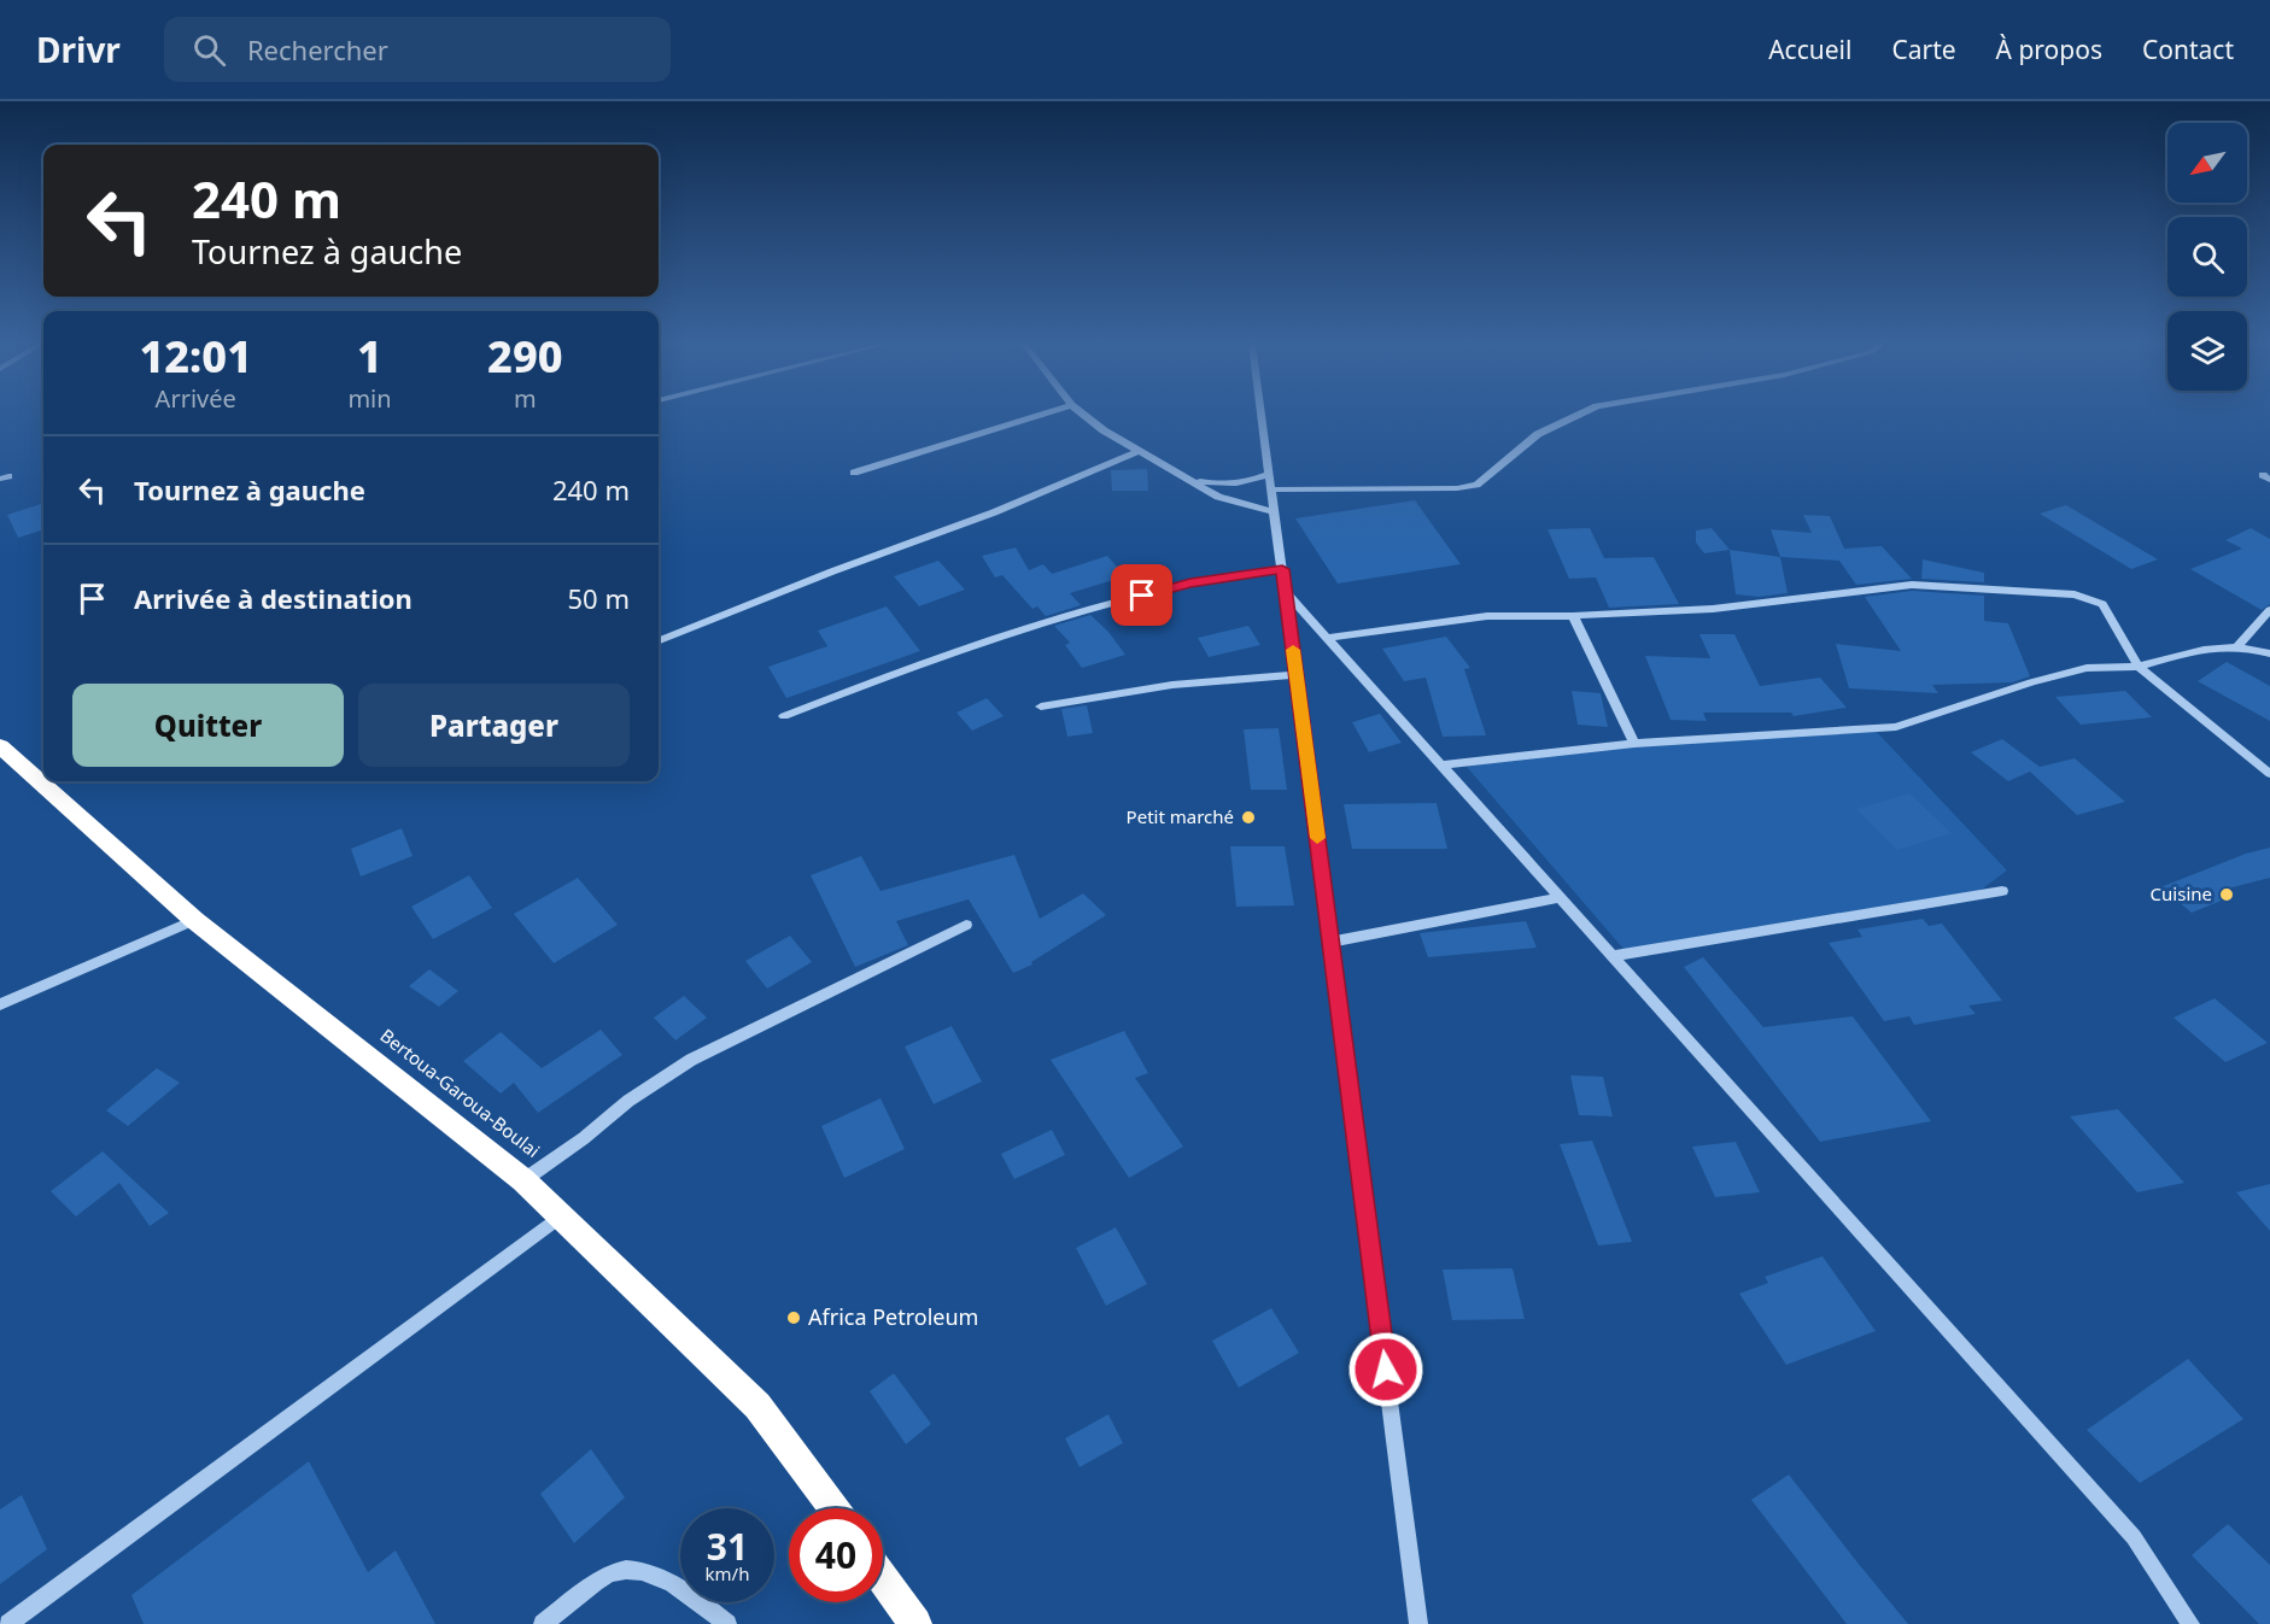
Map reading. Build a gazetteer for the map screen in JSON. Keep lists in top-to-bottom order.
{
  "streets": {
    "highway": ["Bertoua-Garoua-Boulai"]
  },
  "places": ["Petit marché", "Cuisine", "Africa Petroleum"],
  "north": "bottom left",
  "page": {
    "header": "Drivr",
    "search": "Rechercher",
    "nav": [
      "Accueil",
      "Carte",
      "À propos",
      "Contact"
    ],
    "turn": ["240 m", "Tournez à gauche"],
    "eta": [
      "12:01",
      "Arrivée",
      "1",
      "min",
      "290",
      "m"
    ],
    "list": [
      {
        "name": "Tournez à gauche",
        "value": "240 m"
      },
      {
        "name": "Arrivée à destination",
        "value": "50 m"
      }
    ],
    "buttons": ["Quitter", "Partager"],
    "speed": "31 km/h",
    "limit": "40"
  }
}
